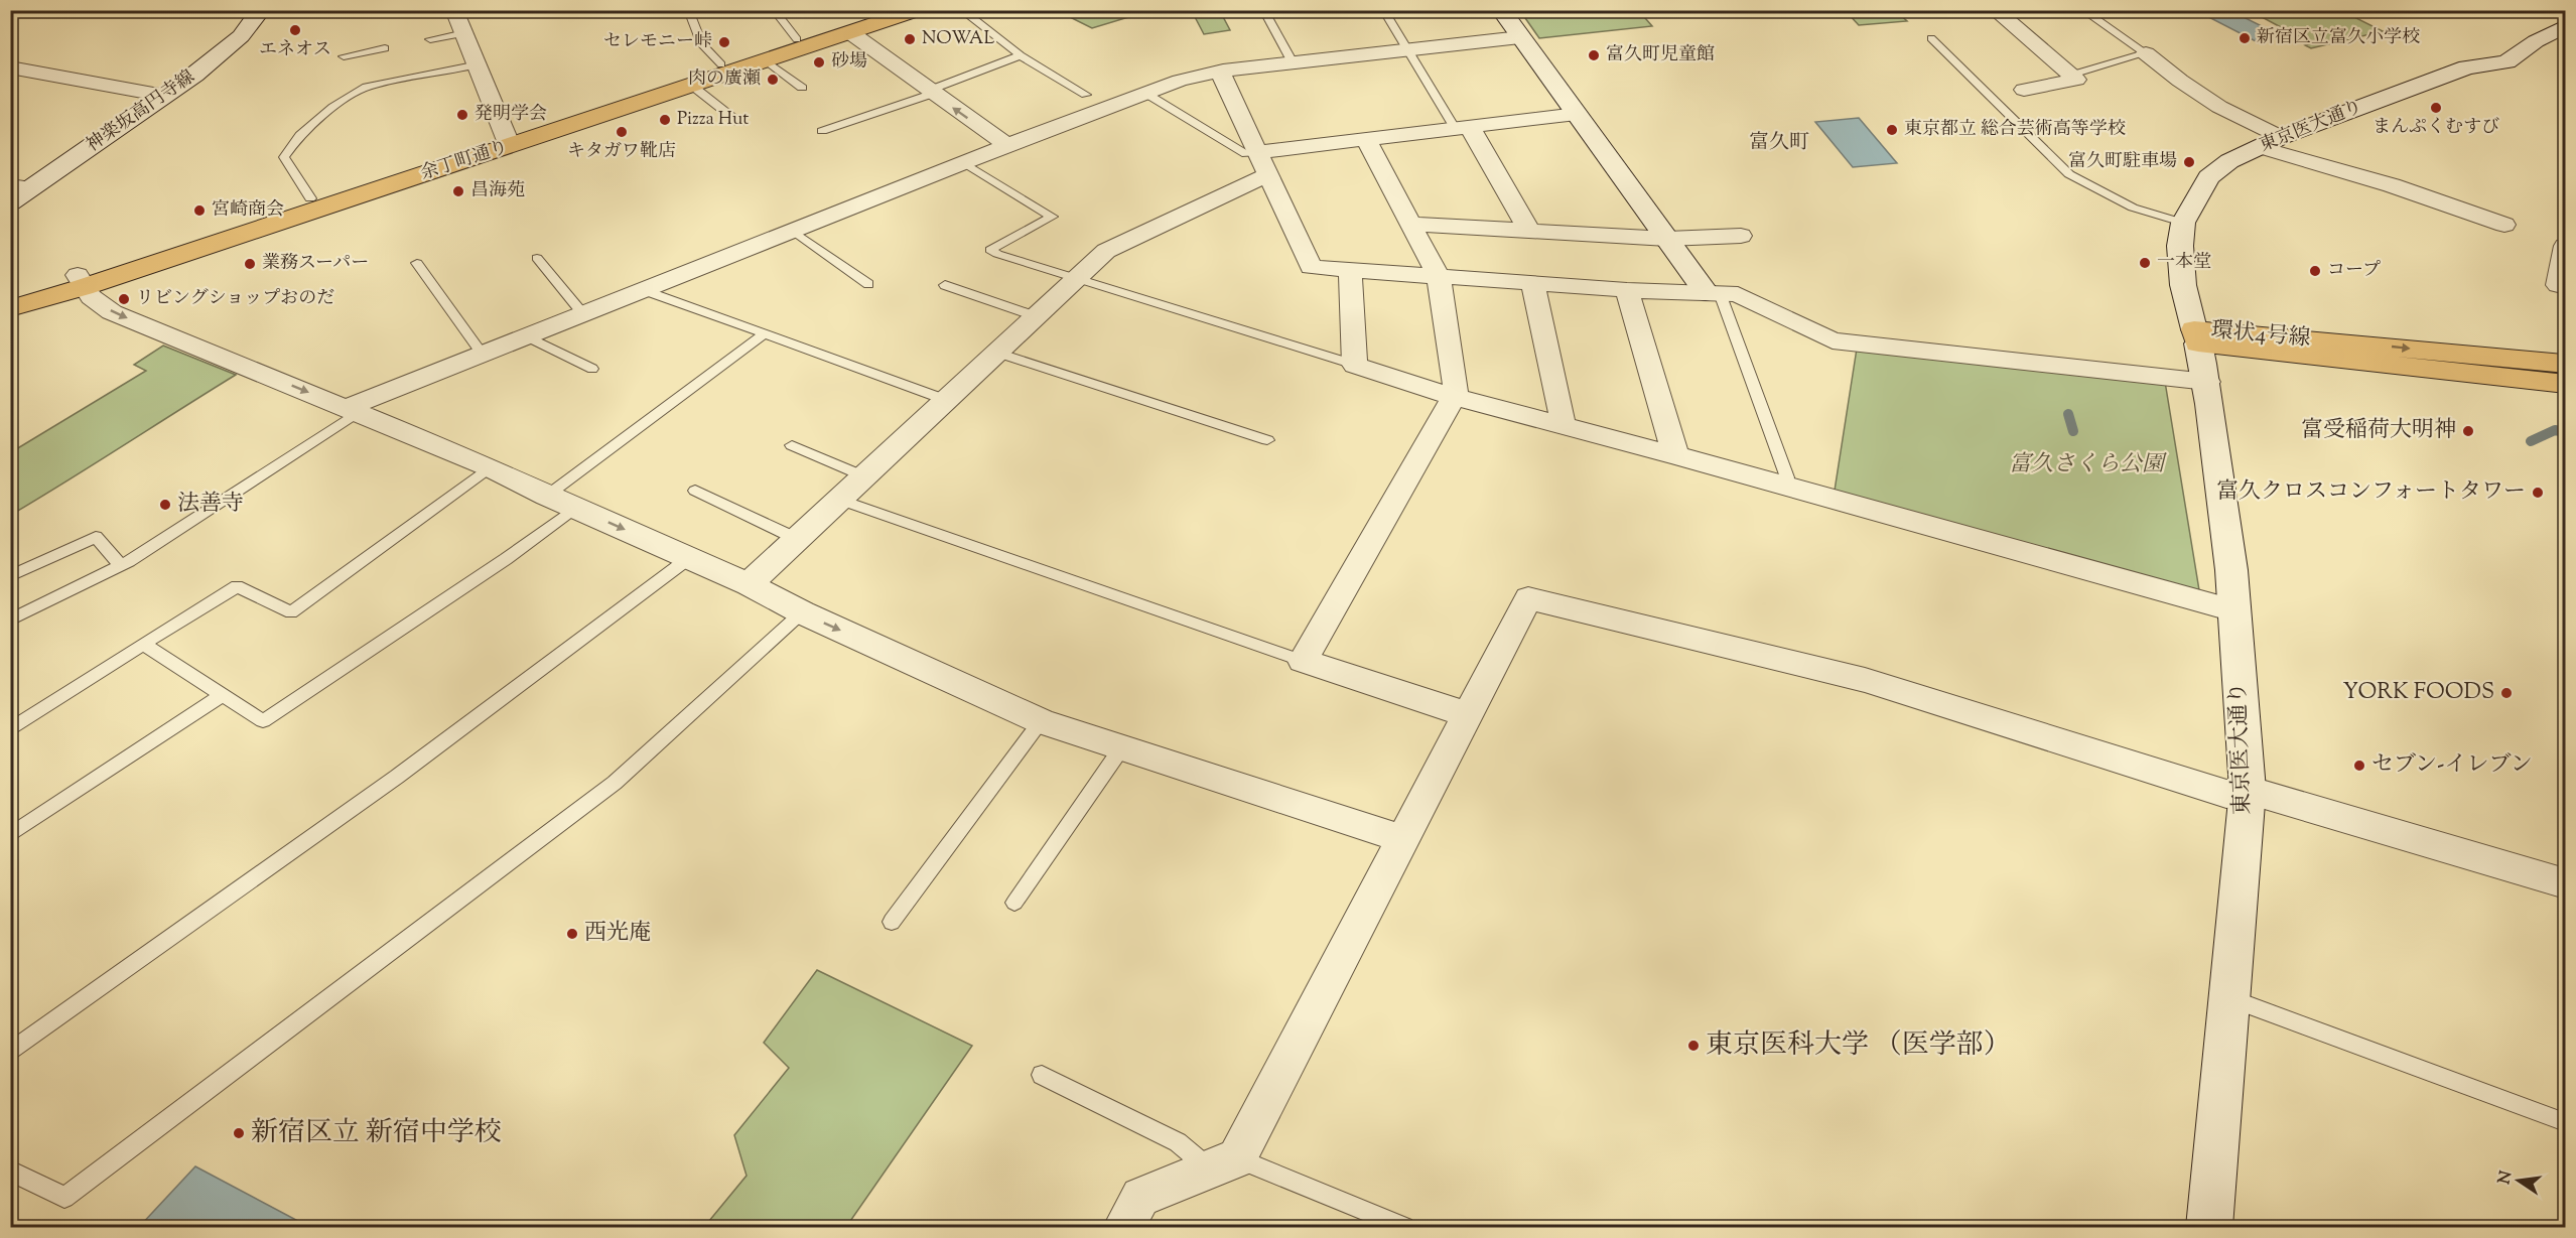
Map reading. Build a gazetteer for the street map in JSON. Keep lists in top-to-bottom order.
{
  "streets": {
    "main road": ["余丁町通り", "環状4号線"],
    "street": ["神楽坂高円寺線", "東京医大通り"]
  },
  "crossings": [
    ["東京医大通り", "環状4号線"]
  ],
  "districts": ["富久町"],
  "parks": ["富久さくら公園"],
  "places": [
    "エネオス",
    "新宿区立富久小学校",
    "NOWAL",
    "セレモニー峠",
    "富久町児童館",
    "砂場",
    "肉の廣瀬",
    "まんぷくむすび",
    "発明学会",
    "Pizza Hut",
    "東京都立 総合芸術高等学校",
    "キタガワ靴店",
    "富久町駐車場",
    "昌海苑",
    "宮崎商会",
    "一本堂",
    "業務スーパー",
    "コープ",
    "リビングショップおのだ",
    "富受稲荷大明神",
    "富久クロスコンフォートタワー",
    "法善寺",
    "YORK FOODS",
    "セブン-イレブン",
    "西光庵",
    "東京医科大学 （医学部）",
    "新宿区立 新宿中学校"
  ],
  "north": "left"
}
